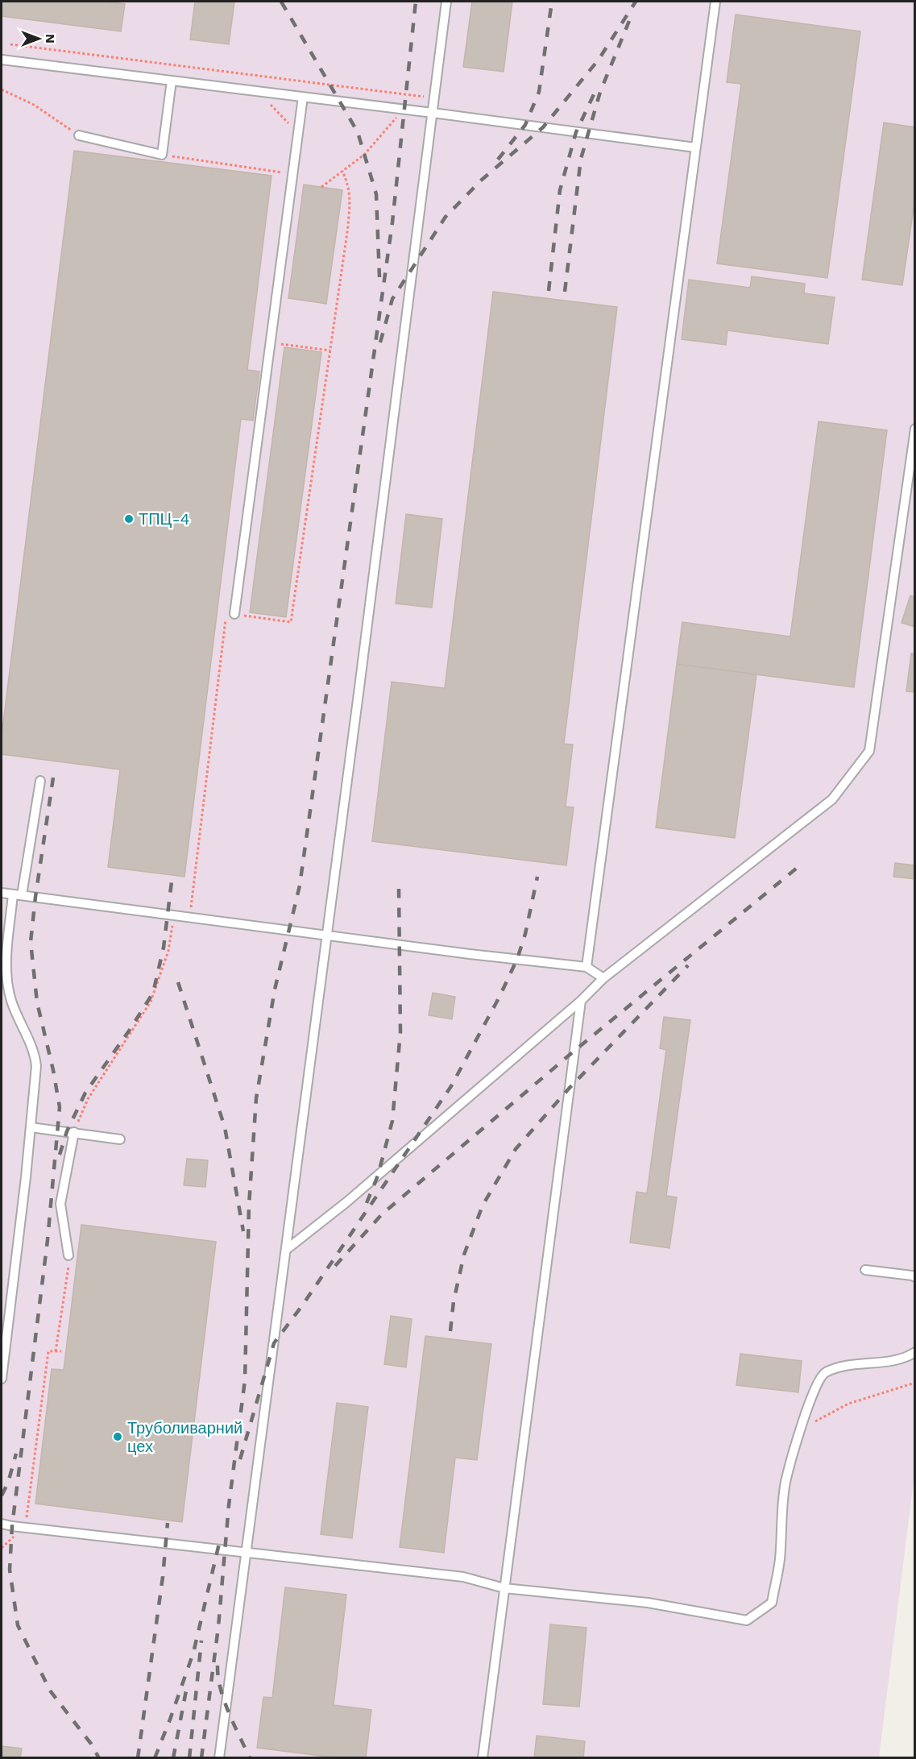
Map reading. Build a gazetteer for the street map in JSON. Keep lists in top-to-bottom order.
{
  "places": ["ТПЦ-4", "Труболиварний цех"],
  "north": "right"
}
